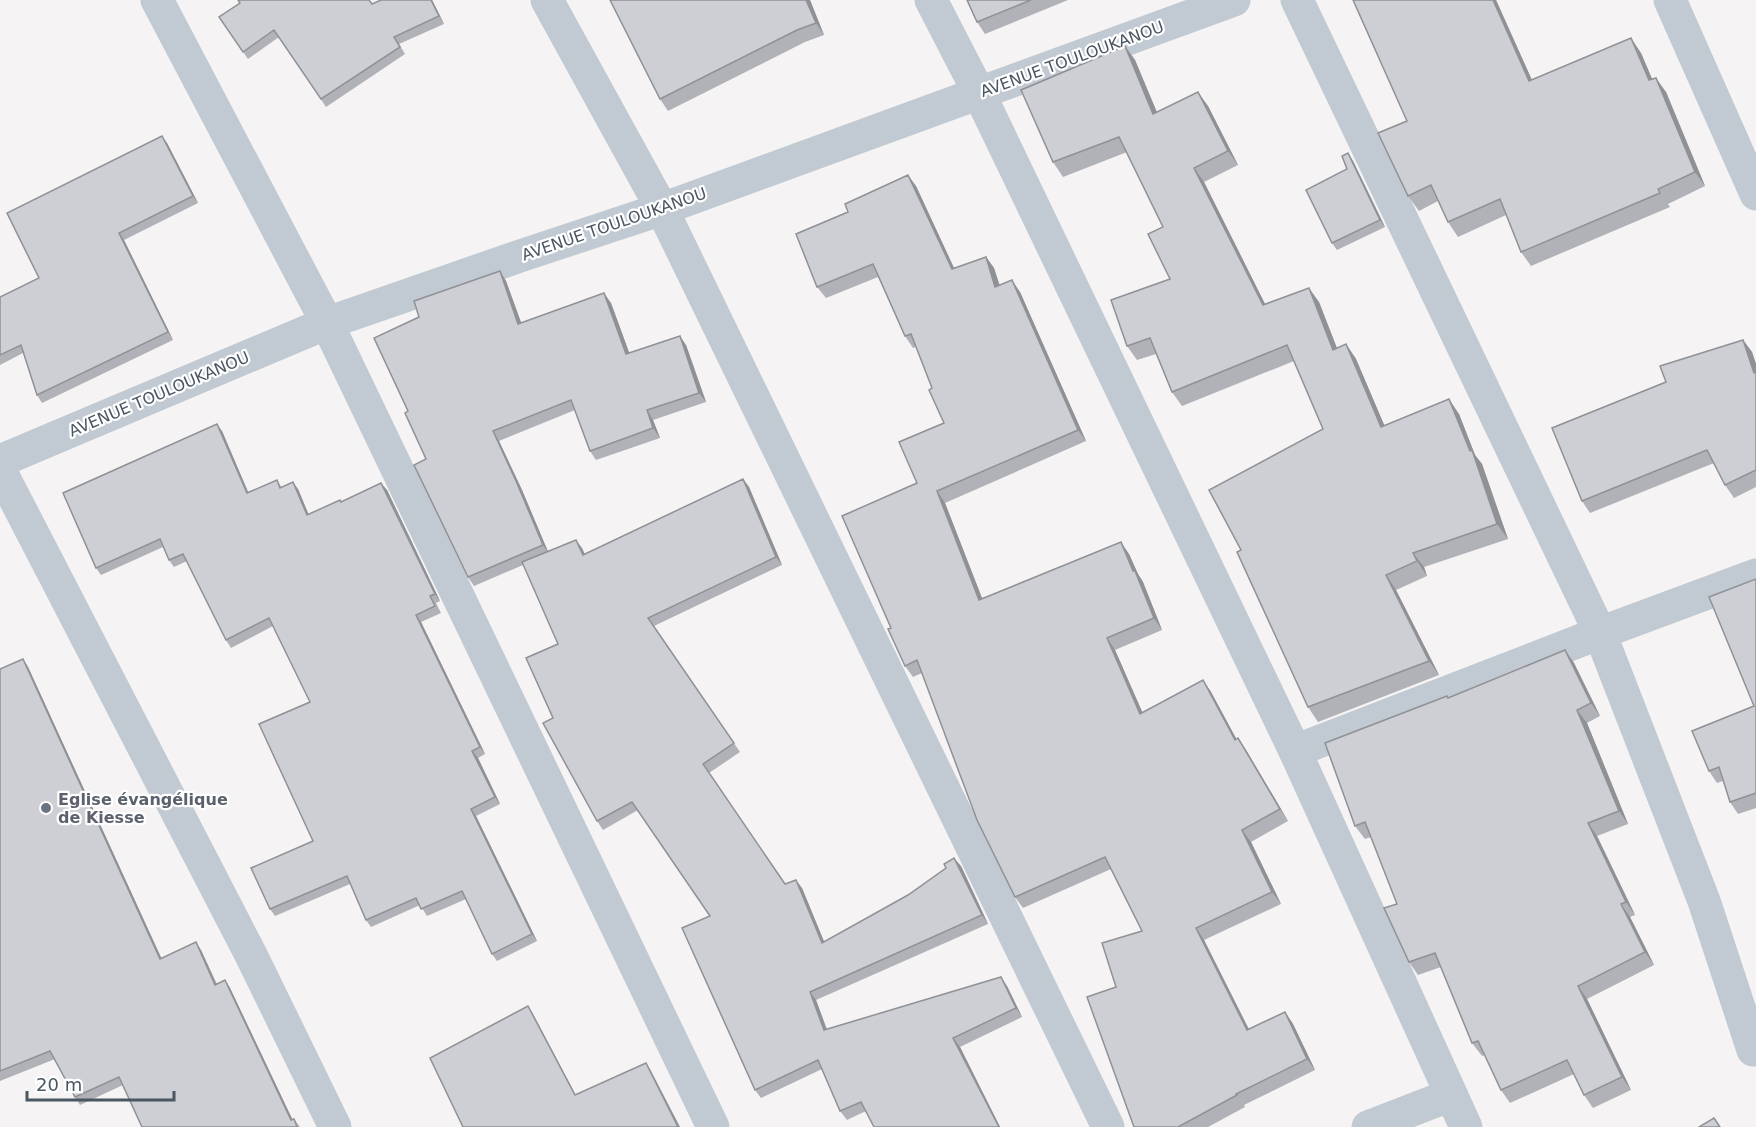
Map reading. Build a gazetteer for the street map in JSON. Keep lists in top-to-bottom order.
{
  "streets": {
    "street": ["AVENUE TOULOUKANOU"]
  },
  "places": ["Eglise évangélique de Kiesse"],
  "scale_bar": "20 m"
}
